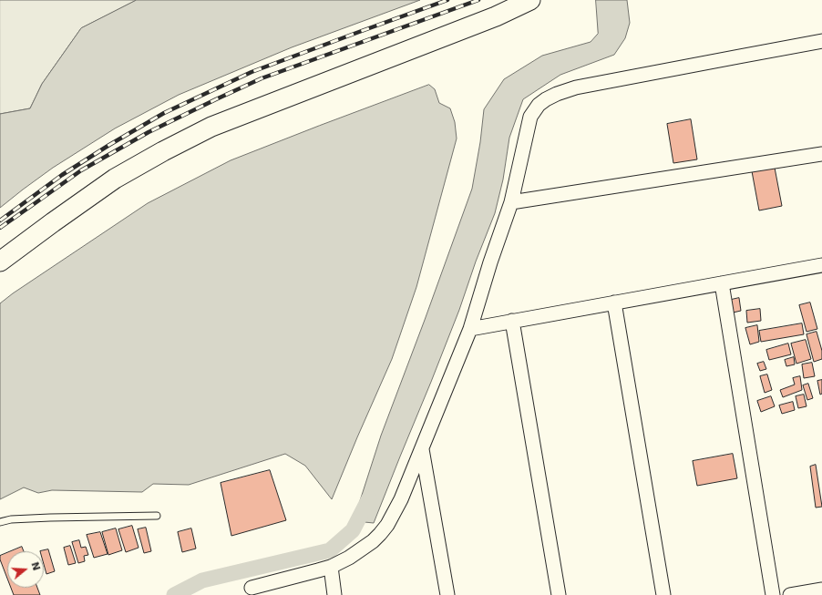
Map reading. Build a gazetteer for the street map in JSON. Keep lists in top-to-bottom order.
{
  "north": "right"
}
